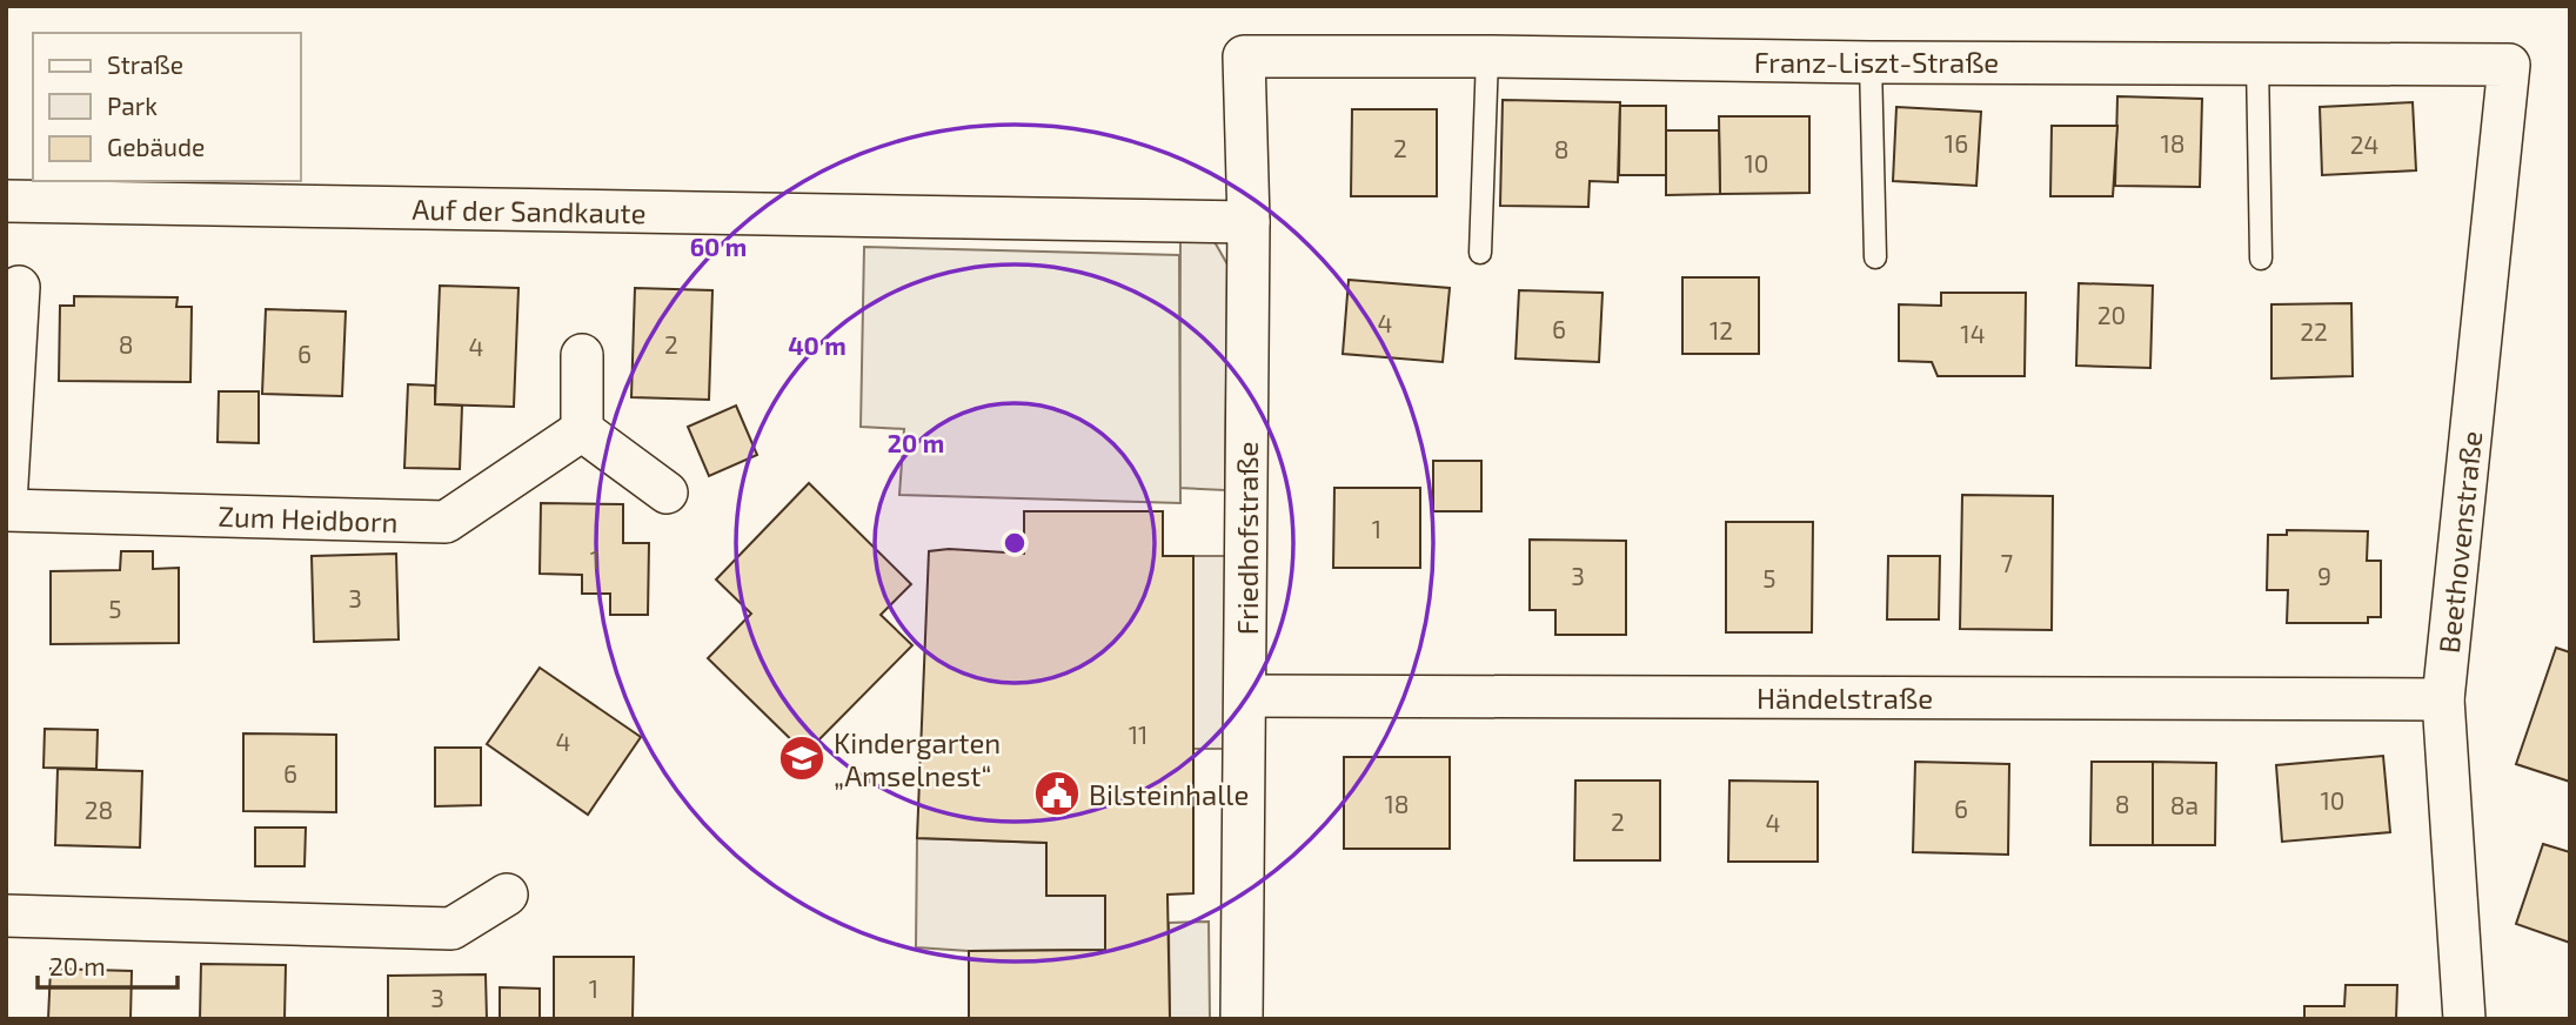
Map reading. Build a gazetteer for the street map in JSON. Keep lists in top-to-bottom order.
{
  "streets": {
    "street": [
      "Franz-Liszt-Straße",
      "Auf der Sandkaute",
      "Zum Heidborn",
      "Friedhofstraße",
      "Beethovenstraße",
      "Händelstraße"
    ]
  },
  "crossings": [
    ["Franz-Liszt-Straße", "Friedhofstraße"],
    ["Franz-Liszt-Straße", "Beethovenstraße"],
    ["Auf der Sandkaute", "Friedhofstraße"],
    ["Friedhofstraße", "Händelstraße"],
    ["Beethovenstraße", "Händelstraße"]
  ],
  "places": {
    "school or university": ["Kindergarten „Amselnest“"],
    "public building": ["Bilsteinhalle"]
  },
  "house_numbers": [
    "16",
    "18",
    "24",
    "2",
    "8",
    "10",
    "20",
    "4",
    "6",
    "12",
    "22",
    "14",
    "8",
    "2",
    "4",
    "6",
    "1",
    "1",
    "7",
    "3",
    "9",
    "5",
    "3",
    "5",
    "11",
    "4",
    "6",
    "10",
    "18",
    "8",
    "8a",
    "6",
    "28",
    "2",
    "4",
    "1",
    "3"
  ],
  "legend": ["Straße", "Park", "Gebäude"],
  "scale_bar": "20 m",
  "rings": ["60 m", "40 m", "20 m"]
}
